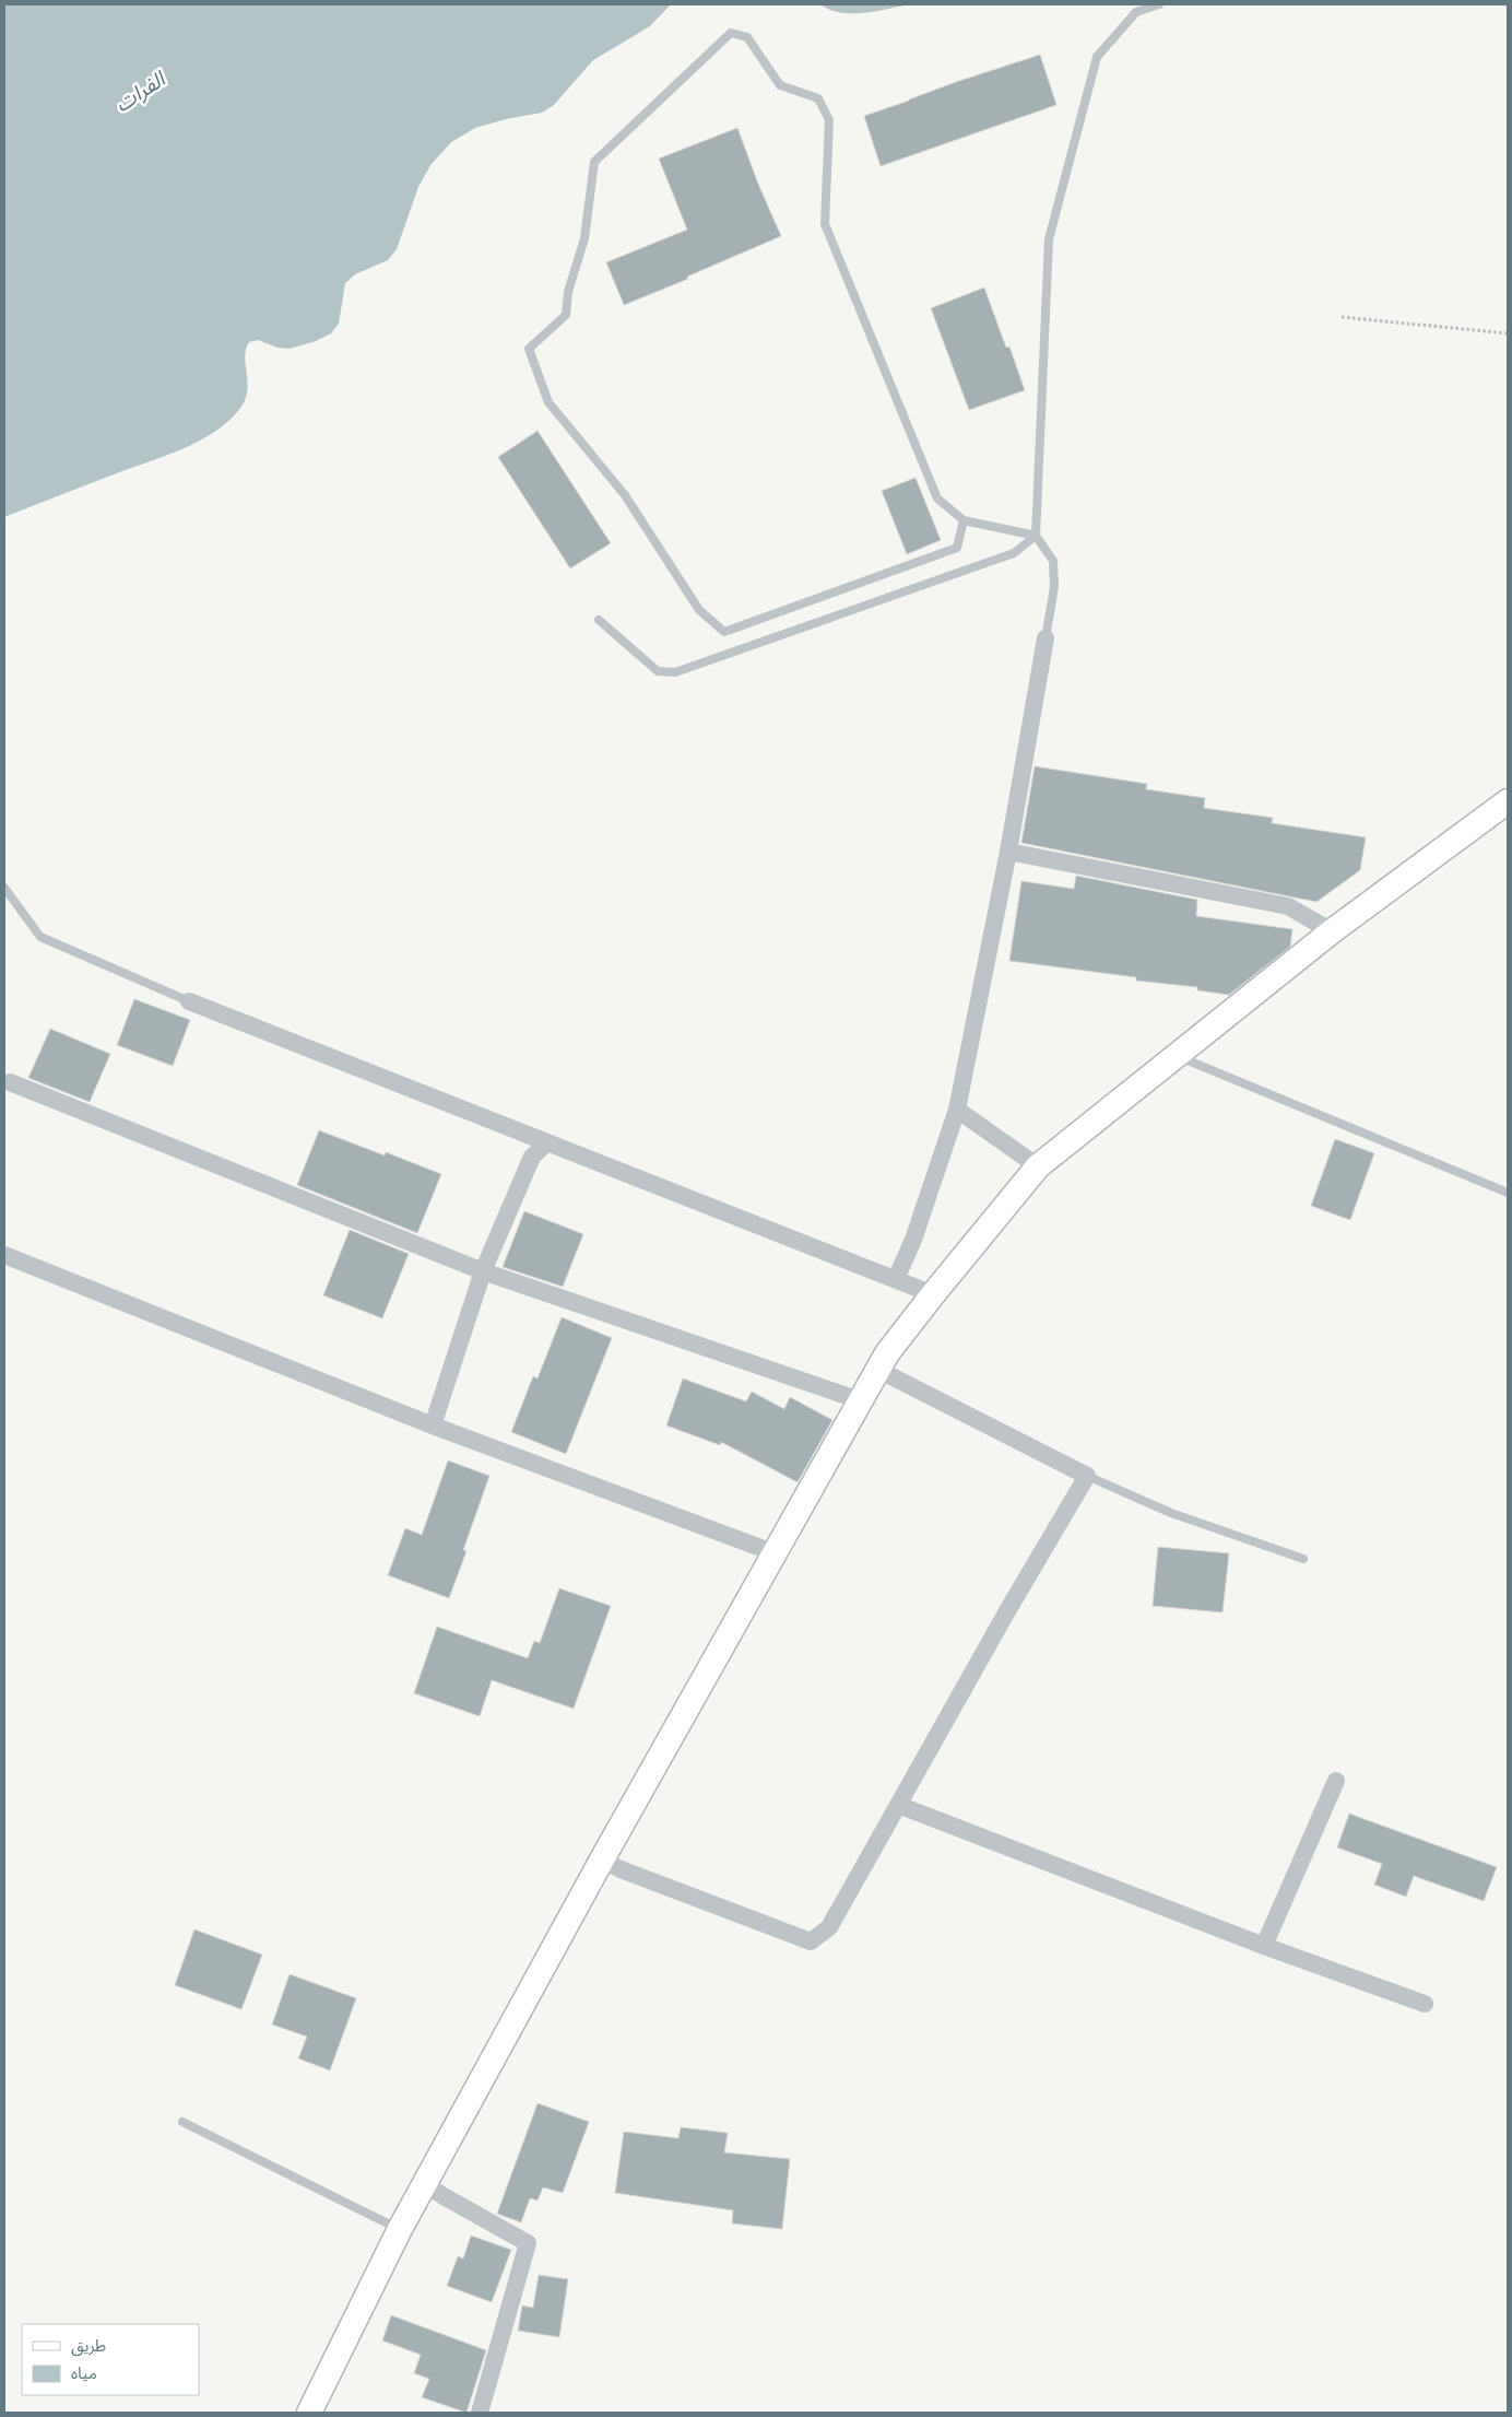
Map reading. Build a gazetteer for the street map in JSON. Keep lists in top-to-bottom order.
{
  "water": ["الفرات"],
  "legend": ["طريق", "مياه"]
}
